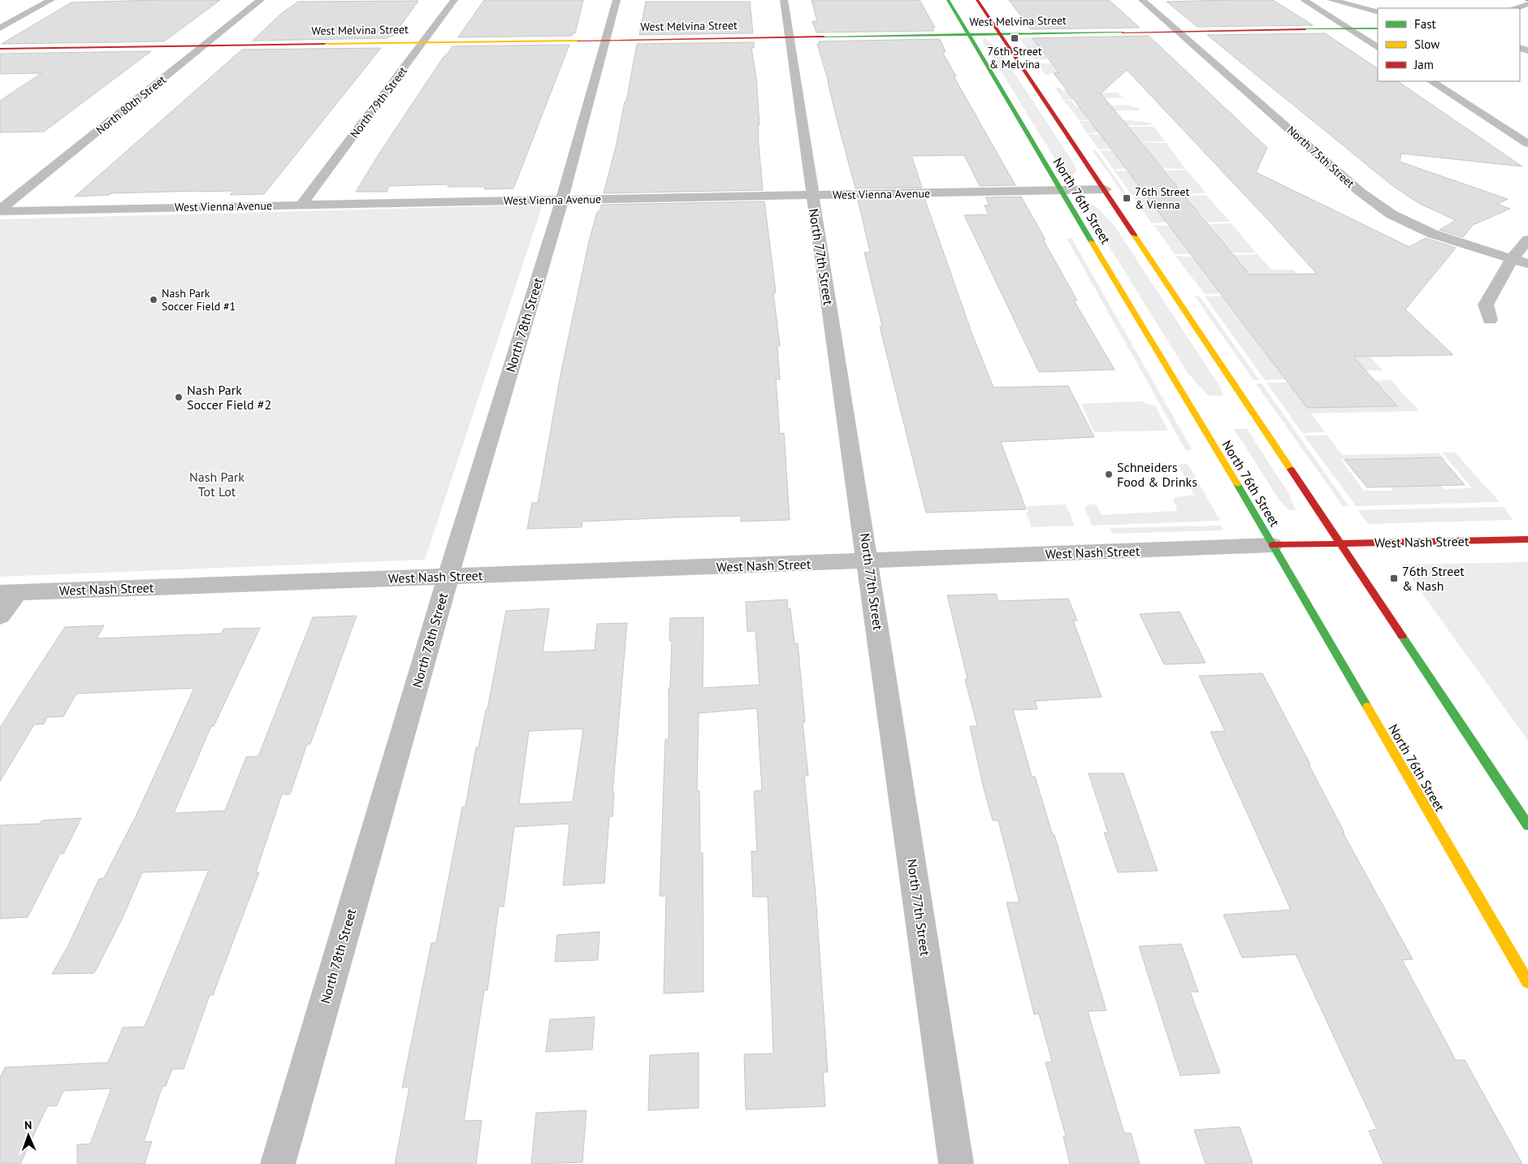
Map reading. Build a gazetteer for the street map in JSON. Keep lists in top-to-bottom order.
{
  "streets": {
    "main road": ["West Melvina Street", "North 76th Street", "West Nash Street"],
    "street": [
      "North 79th Street",
      "North 80th Street",
      "North 75th Street",
      "West Vienna Avenue",
      "North 77th Street",
      "North 78th Street"
    ]
  },
  "crossings": [
    ["West Melvina Street", "North 79th Street"],
    ["West Melvina Street", "North 80th Street"],
    ["West Melvina Street", "North 75th Street"],
    ["West Melvina Street", "North 76th Street"],
    ["West Melvina Street", "North 77th Street"],
    ["West Melvina Street", "North 78th Street"],
    ["North 79th Street", "West Vienna Avenue"],
    ["North 80th Street", "West Vienna Avenue"],
    ["West Vienna Avenue", "North 76th Street"],
    ["West Vienna Avenue", "North 77th Street"],
    ["West Vienna Avenue", "North 78th Street"],
    ["North 76th Street", "West Nash Street"],
    ["North 77th Street", "West Nash Street"],
    ["North 78th Street", "West Nash Street"]
  ],
  "parks": ["Nash Park Tot Lot"],
  "places": {
    "transit": ["76th Street & Melvina", "76th Street & Vienna", "76th Street & Nash"],
    "other": ["Nash Park Soccer Field #1", "Nash Park Soccer Field #2", "Schneiders Food & Drinks"]
  },
  "legend": ["Fast", "Slow", "Jam"],
  "north": "top"
}
